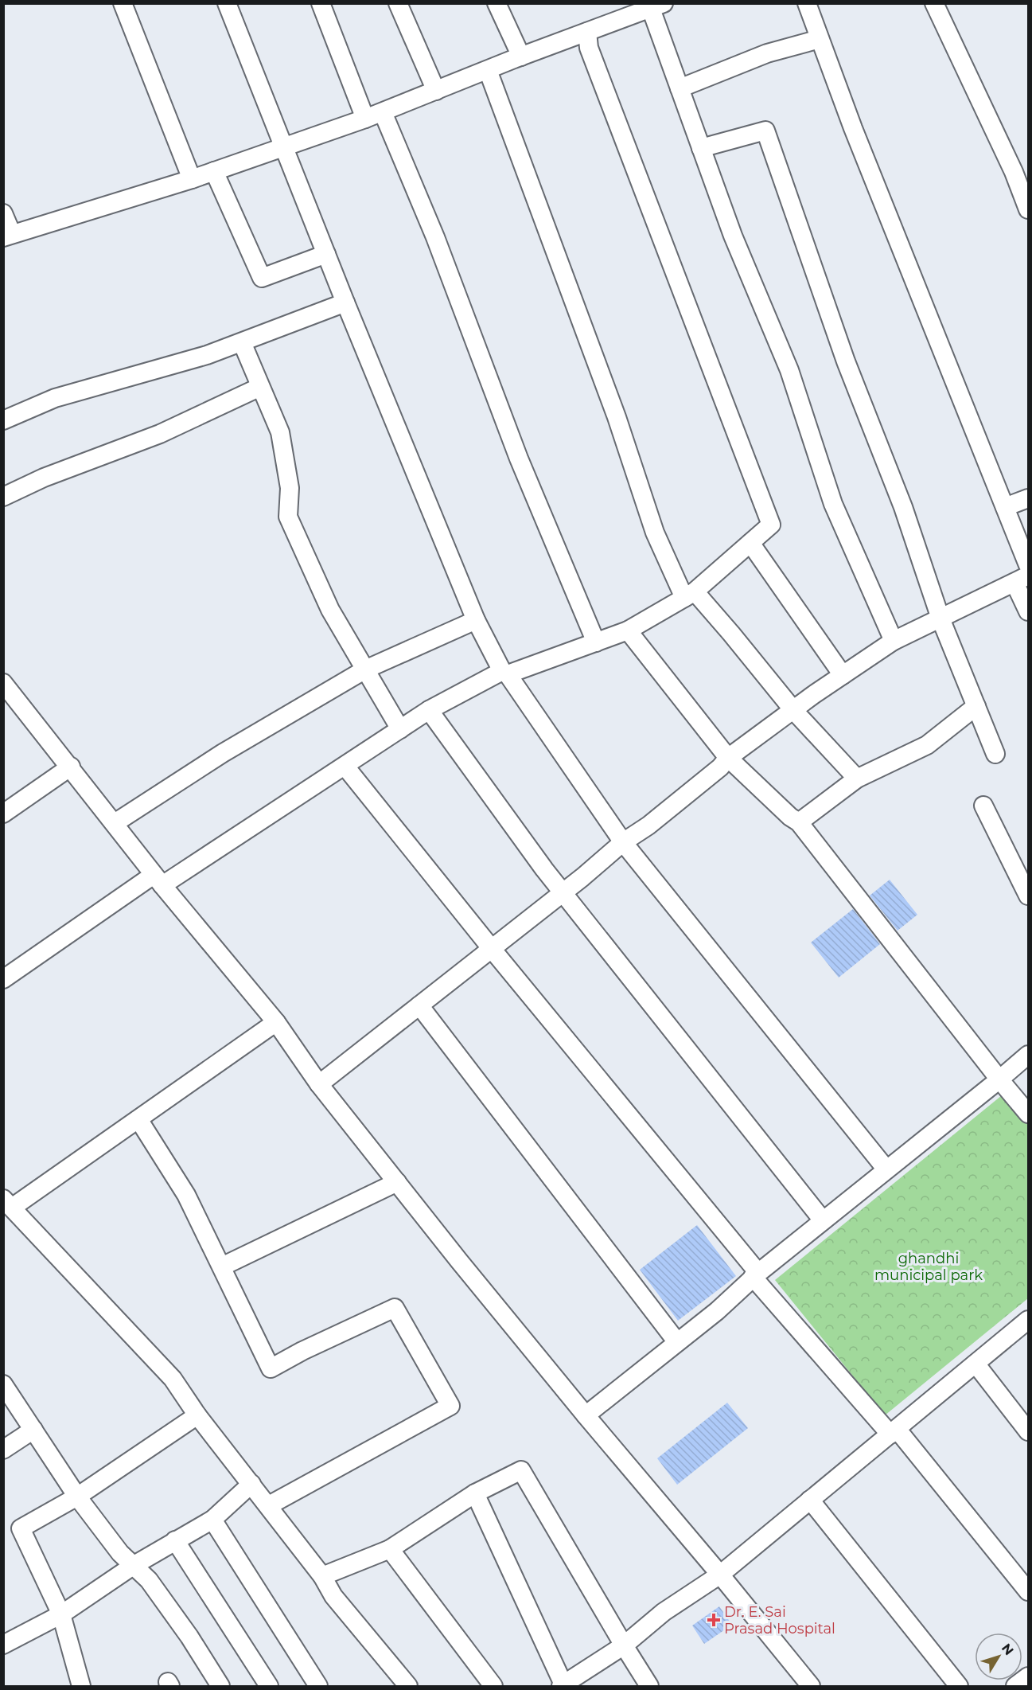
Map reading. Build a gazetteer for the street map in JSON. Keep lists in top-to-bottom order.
{
  "parks": ["ghandhi municipal park"],
  "places": {
    "health": ["Dr. E. Sai Prasad Hospital"]
  },
  "north": "top right"
}
